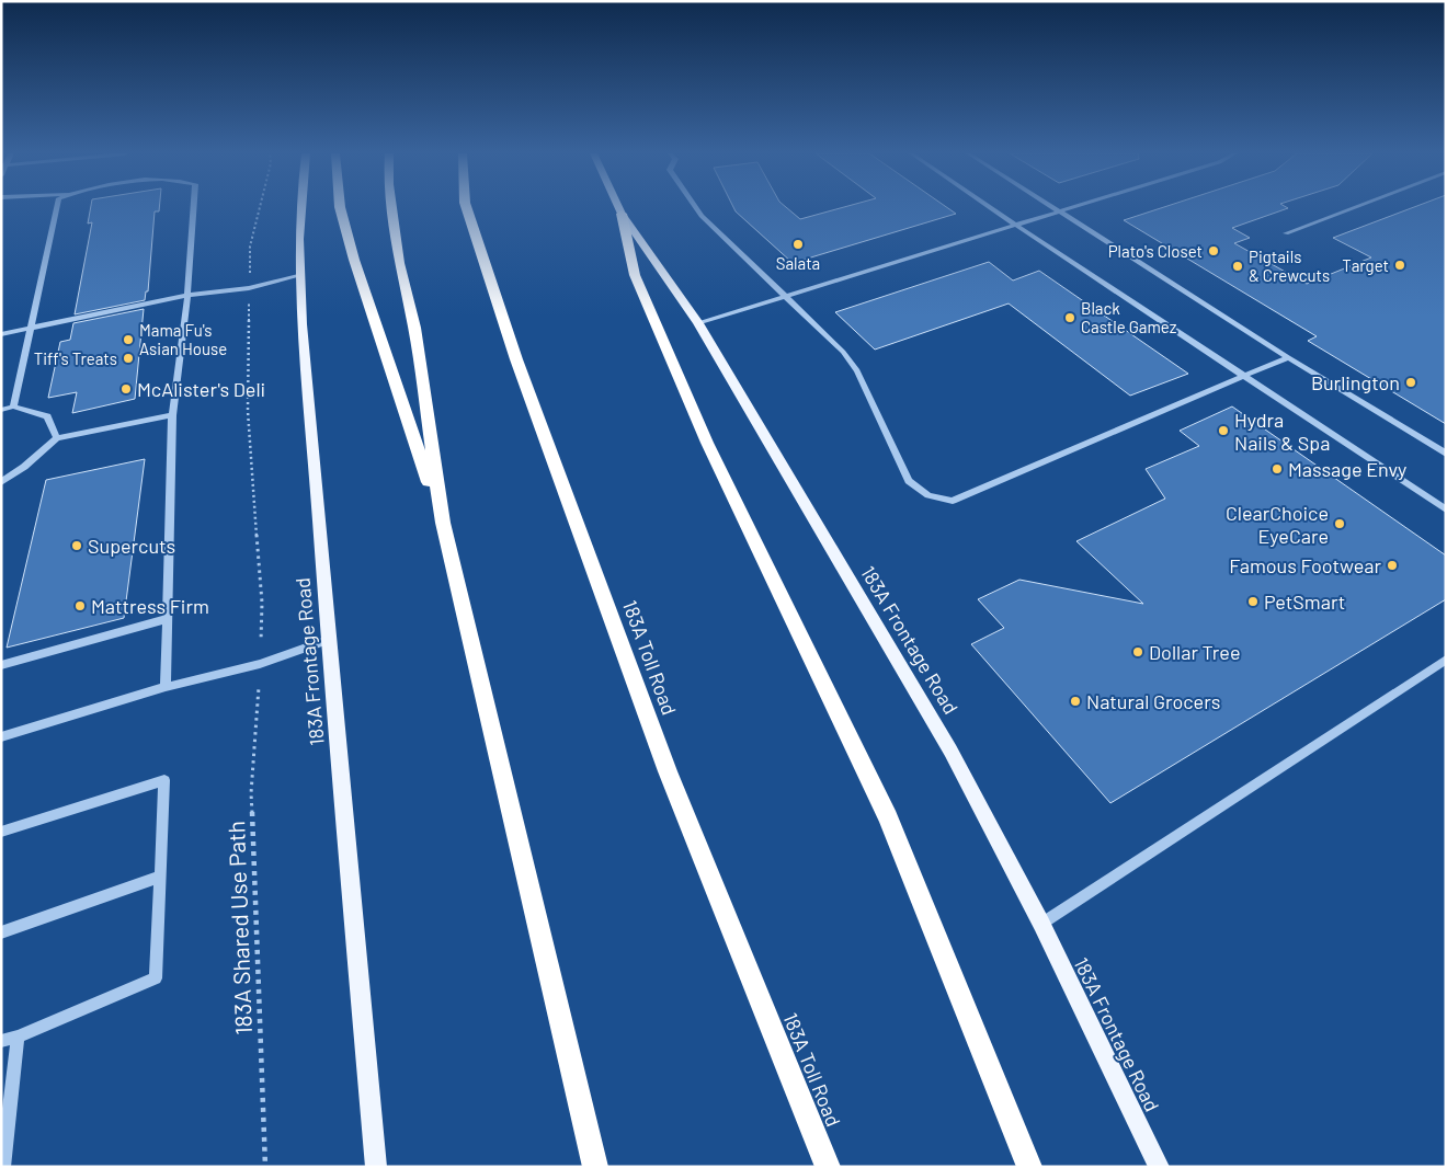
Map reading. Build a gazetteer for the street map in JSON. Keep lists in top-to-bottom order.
{
  "streets": {
    "highway": ["183A Toll Road"],
    "main road": ["183A Frontage Road"],
    "path": ["183A Shared Use Path"]
  },
  "places": [
    "Salata",
    "Plato's Closet",
    "Target",
    "Pigtails & Crewcuts",
    "Black Castle Gamez",
    "Mama Fu's Asian House",
    "Tiff's Treats",
    "Burlington",
    "McAlister's Deli",
    "Hydra Nails & Spa",
    "Massage Envy",
    "ClearChoice EyeCare",
    "Supercuts",
    "Famous Footwear",
    "PetSmart",
    "Mattress Firm",
    "Dollar Tree",
    "Natural Grocers"
  ]
}
